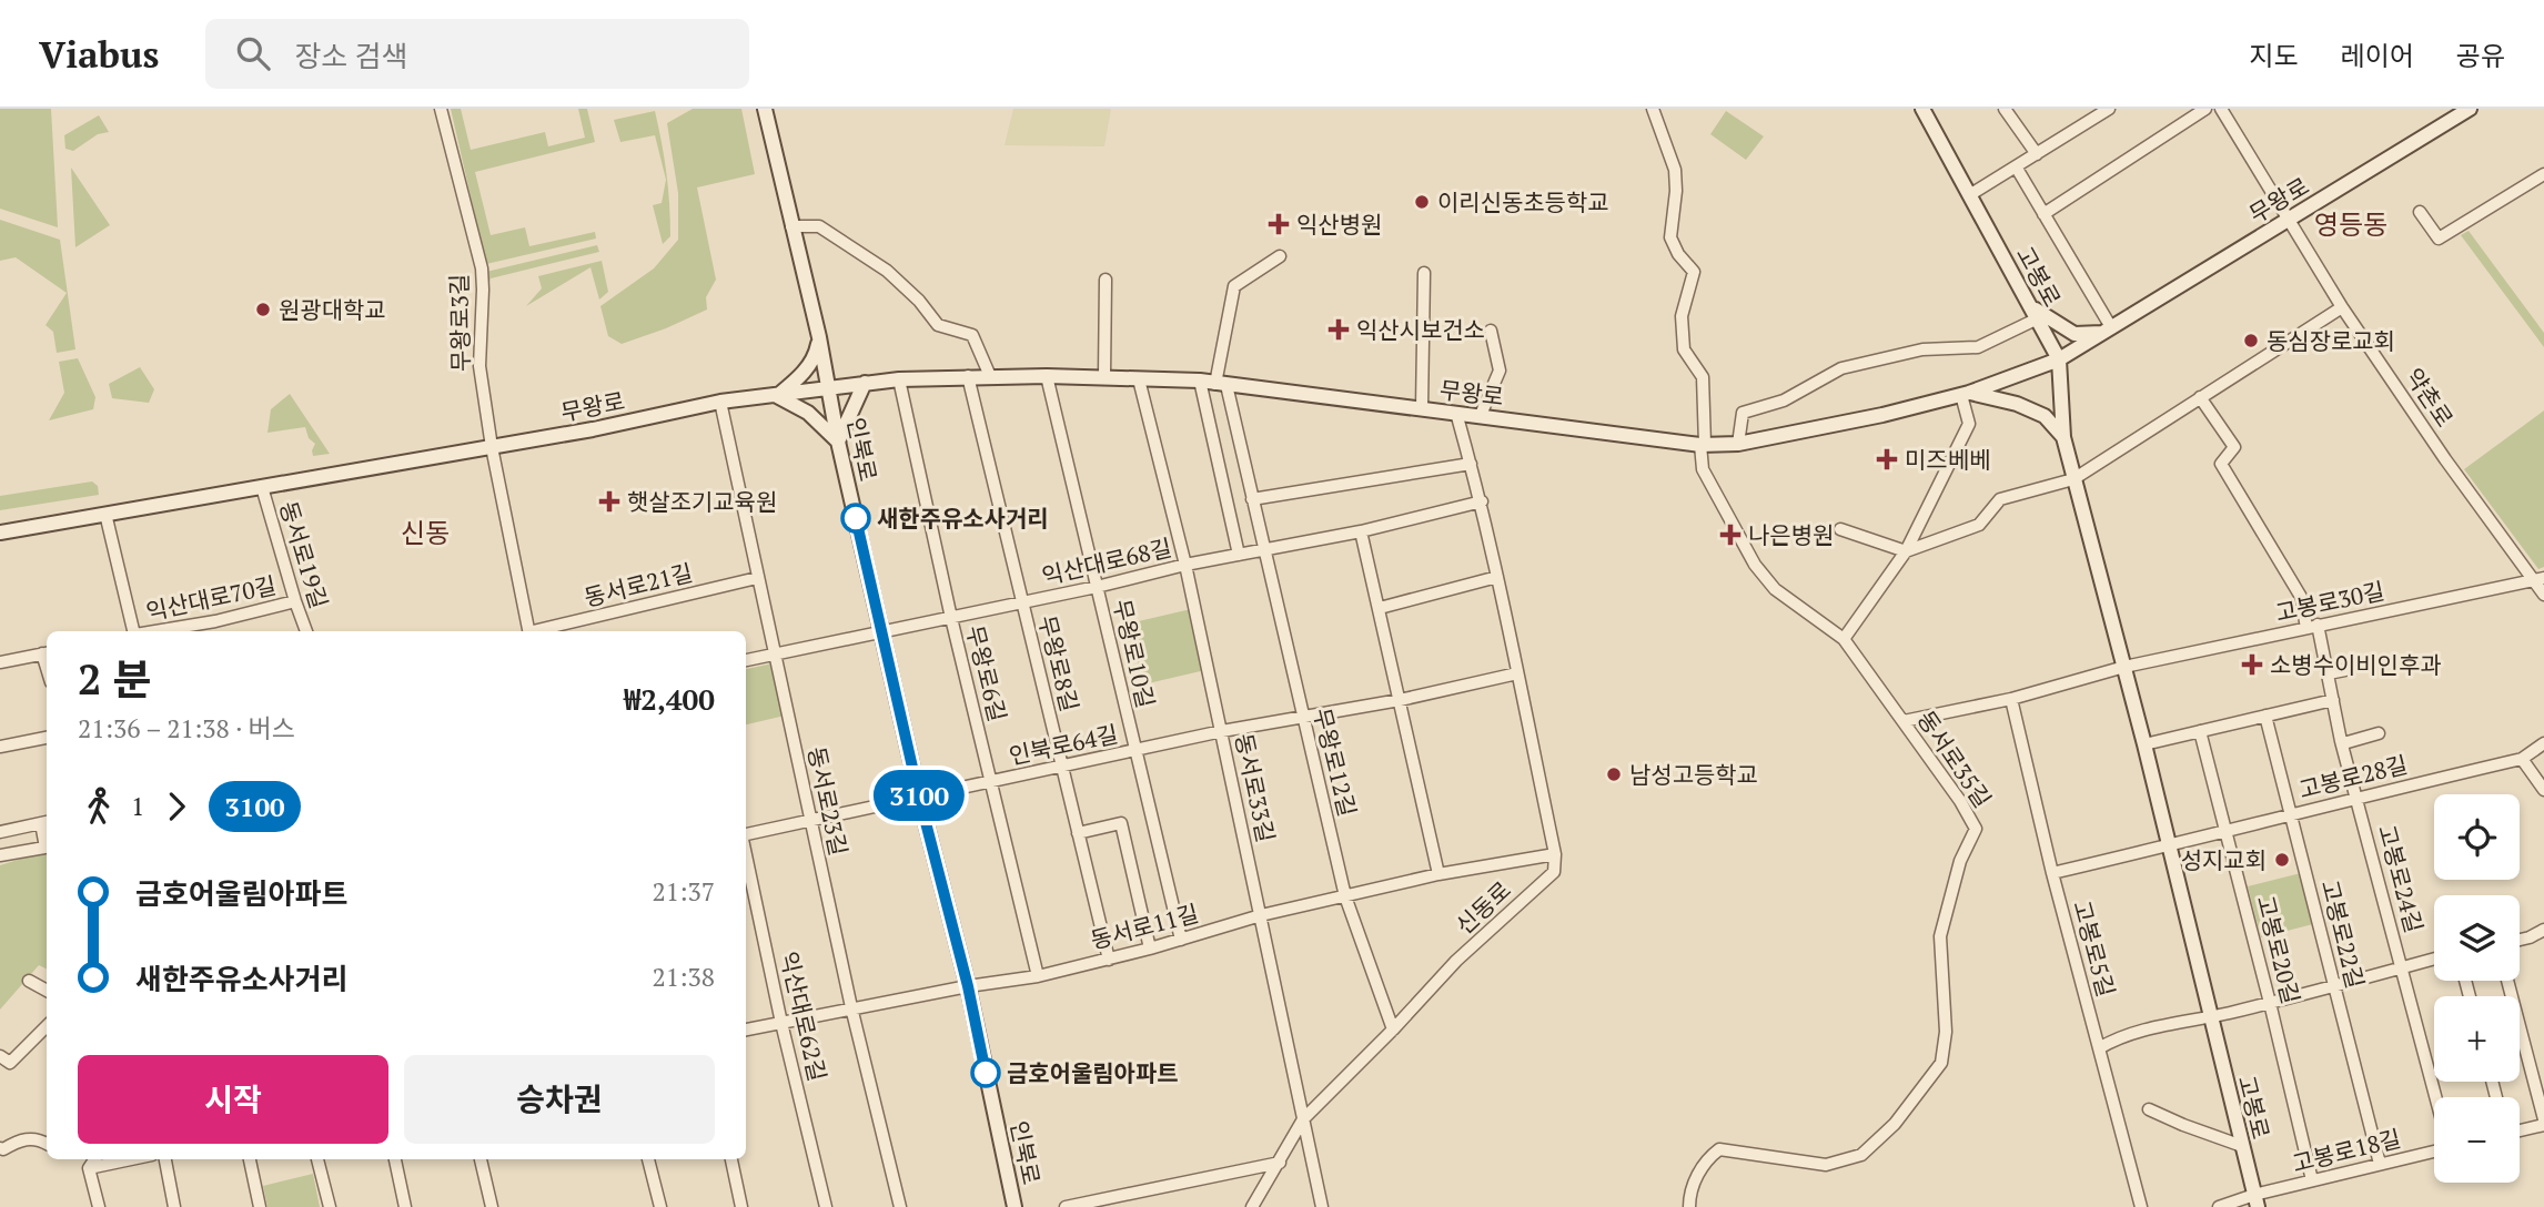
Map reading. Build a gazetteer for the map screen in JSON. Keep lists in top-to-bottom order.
{
  "streets": {
    "street": [
      "무왕로",
      "고봉로",
      "무왕로3길",
      "약촌로",
      "인북로",
      "동서로19길",
      "익산대로68길",
      "동서로21길",
      "익산대로70길",
      "고봉로30길",
      "무왕로10길",
      "무왕로8길",
      "무왕로6길",
      "인북로64길",
      "동서로35길",
      "무왕로12길",
      "고봉로28길",
      "동서로33길",
      "동서로23길",
      "고봉로24길",
      "신동로",
      "동서로11길",
      "고봉로22길",
      "고봉로5길",
      "고봉로20길",
      "익산대로62길",
      "고봉로18길"
    ]
  },
  "crossings": [
    ["무왕로", "고봉로"],
    ["무왕로", "무왕로3길"],
    ["무왕로", "약촌로"],
    ["무왕로", "인북로"],
    ["무왕로", "동서로19길"],
    ["무왕로", "동서로21길"],
    ["무왕로", "무왕로10길"],
    ["무왕로", "무왕로8길"],
    ["무왕로", "무왕로6길"],
    ["무왕로", "동서로35길"],
    ["무왕로", "무왕로12길"],
    ["무왕로", "동서로33길"],
    ["무왕로", "동서로23길"],
    ["고봉로", "고봉로30길"],
    ["고봉로", "고봉로28길"],
    ["고봉로", "고봉로18길"],
    ["무왕로3길", "동서로21길"],
    ["약촌로", "고봉로30길"],
    ["인북로", "익산대로68길"],
    ["인북로", "인북로64길"],
    ["인북로", "신동로"],
    ["인북로", "동서로11길"],
    ["동서로19길", "익산대로70길"],
    ["익산대로68길", "무왕로10길"],
    ["익산대로68길", "무왕로8길"],
    ["익산대로68길", "무왕로6길"],
    ["익산대로68길", "무왕로12길"],
    ["익산대로68길", "동서로33길"],
    ["익산대로68길", "동서로23길"],
    ["동서로21길", "동서로23길"],
    ["고봉로30길", "고봉로24길"],
    ["무왕로10길", "인북로64길"],
    ["무왕로10길", "동서로11길"],
    ["무왕로8길", "인북로64길"],
    ["무왕로8길", "동서로11길"],
    ["무왕로6길", "인북로64길"],
    ["무왕로6길", "동서로11길"],
    ["인북로64길", "무왕로12길"],
    ["인북로64길", "동서로33길"],
    ["인북로64길", "동서로23길"],
    ["무왕로12길", "신동로"],
    ["무왕로12길", "동서로11길"],
    ["고봉로28길", "고봉로24길"],
    ["고봉로28길", "고봉로22길"],
    ["고봉로28길", "고봉로20길"],
    ["동서로33길", "신동로"],
    ["동서로33길", "동서로11길"],
    ["동서로23길", "동서로11길"],
    ["신동로", "동서로11길"],
    ["동서로11길", "익산대로62길"],
    ["고봉로22길", "고봉로18길"],
    ["고봉로20길", "고봉로18길"]
  ],
  "districts": ["영등동", "신동"],
  "places": {
    "other": [
      "이리신동초등학교",
      "원광대학교",
      "동심장로교회",
      "새한주유소사거리",
      "남성고등학교",
      "성지교회",
      "금호어울림아파트"
    ],
    "health": [
      "익산병원",
      "익산시보건소",
      "미즈베베",
      "햇살조기교육원",
      "나은병원",
      "소병수이비인후과"
    ]
  },
  "lines": ["bus line 3100"],
  "page": {
    "header": "Viabus",
    "search": "장소 검색",
    "nav": ["지도", "레이어", "공유"],
    "on_map": "3100",
    "heading": ["2 분", "21:36 – 21:38 · 버스", "₩2,400"],
    "legs": ["1", "3100"],
    "map_buttons": ["+", "−"],
    "list": [
      {
        "name": "금호어울림아파트",
        "value": "21:37"
      },
      {
        "name": "새한주유소사거리",
        "value": "21:38"
      }
    ],
    "buttons": ["시작", "승차권"]
  }
}
